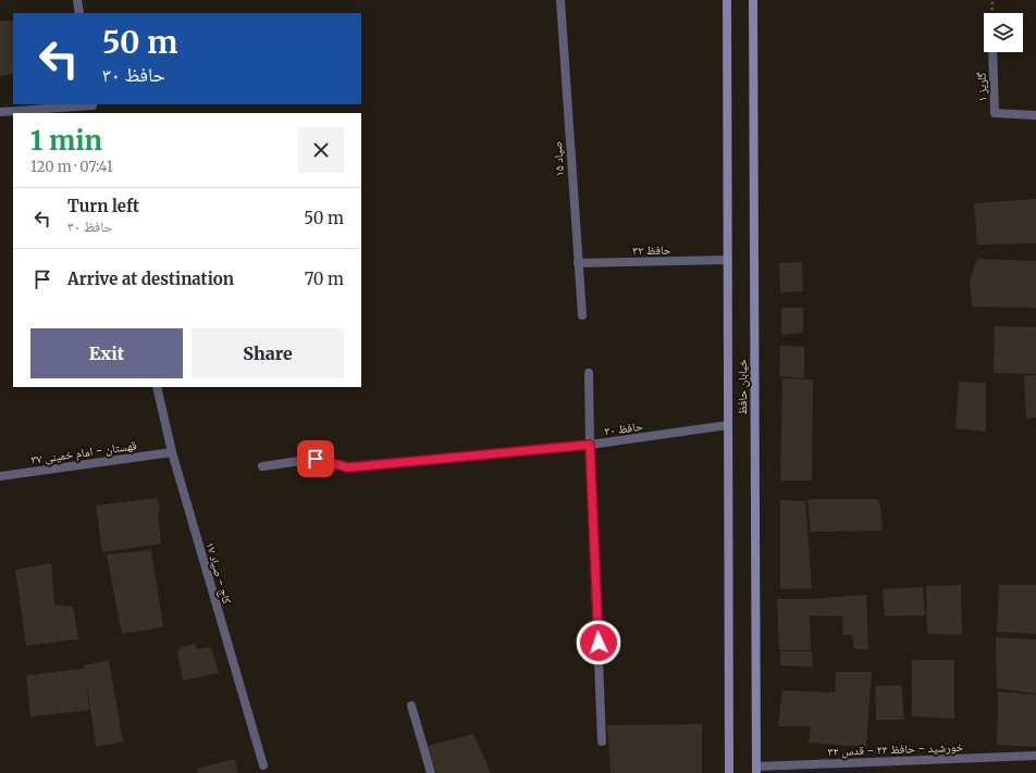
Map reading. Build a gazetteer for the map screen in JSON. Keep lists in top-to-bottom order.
{
  "streets": {
    "main road": ["خیابان حافظ"],
    "street": [
      "گلریز ۱",
      "صیاد ۱۵",
      "حافظ ۳۲",
      "حافظ ۳۰",
      "قهستان - امام خمینی ۳۷",
      "کاج - صیاد ۱۷",
      "خورشید - حافظ ۲۳ - قدس ۳۲"
    ]
  },
  "crossings": [
    ["صیاد ۱۵", "حافظ ۳۲"],
    ["حافظ ۳۲", "خیابان حافظ"],
    ["خیابان حافظ", "حافظ ۳۰"],
    ["خیابان حافظ", "خورشید - حافظ ۲۳ - قدس ۳۲"],
    ["قهستان - امام خمینی ۳۷", "کاج - صیاد ۱۷"]
  ],
  "page": {
    "turn": ["50 m", "حافظ ۳۰"],
    "heading": ["1 min", "120 m · 07:41"],
    "list": [
      {
        "name": "Turn left",
        "note": "حافظ ۳۰",
        "value": "50 m"
      },
      {
        "name": "Arrive at destination",
        "value": "70 m"
      }
    ],
    "buttons": ["Exit", "Share"]
  }
}
